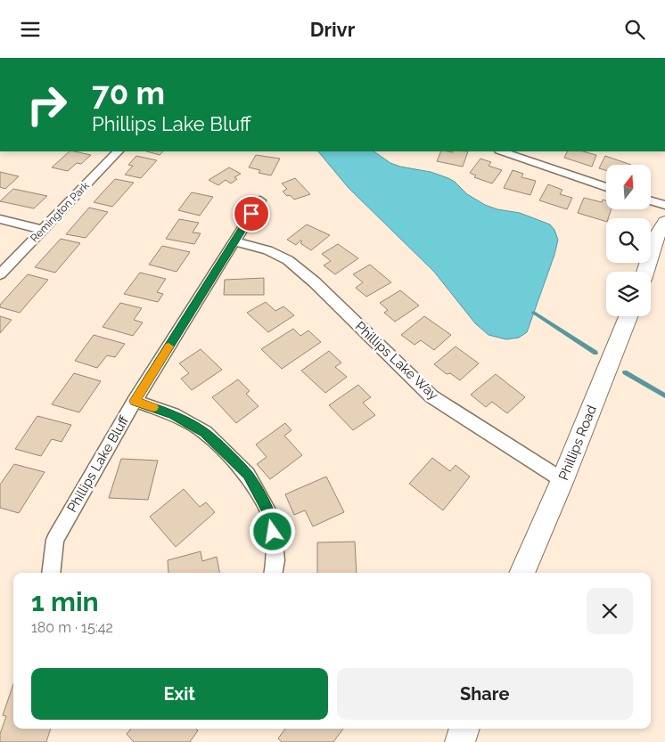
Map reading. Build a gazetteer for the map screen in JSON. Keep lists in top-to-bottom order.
{
  "streets": {
    "street": [
      "Remington Park",
      "Phillips Lake Way",
      "Phillips Road",
      "Phillips Lake Bluff"
    ]
  },
  "crossings": [
    ["Phillips Lake Way", "Phillips Road"],
    ["Phillips Lake Way", "Phillips Lake Bluff"]
  ],
  "north": "top",
  "page": {
    "header": "Drivr",
    "turn": ["70 m", "Phillips Lake Bluff"],
    "heading": ["1 min", "180 m · 15:42"],
    "buttons": ["Exit", "Share"]
  }
}
